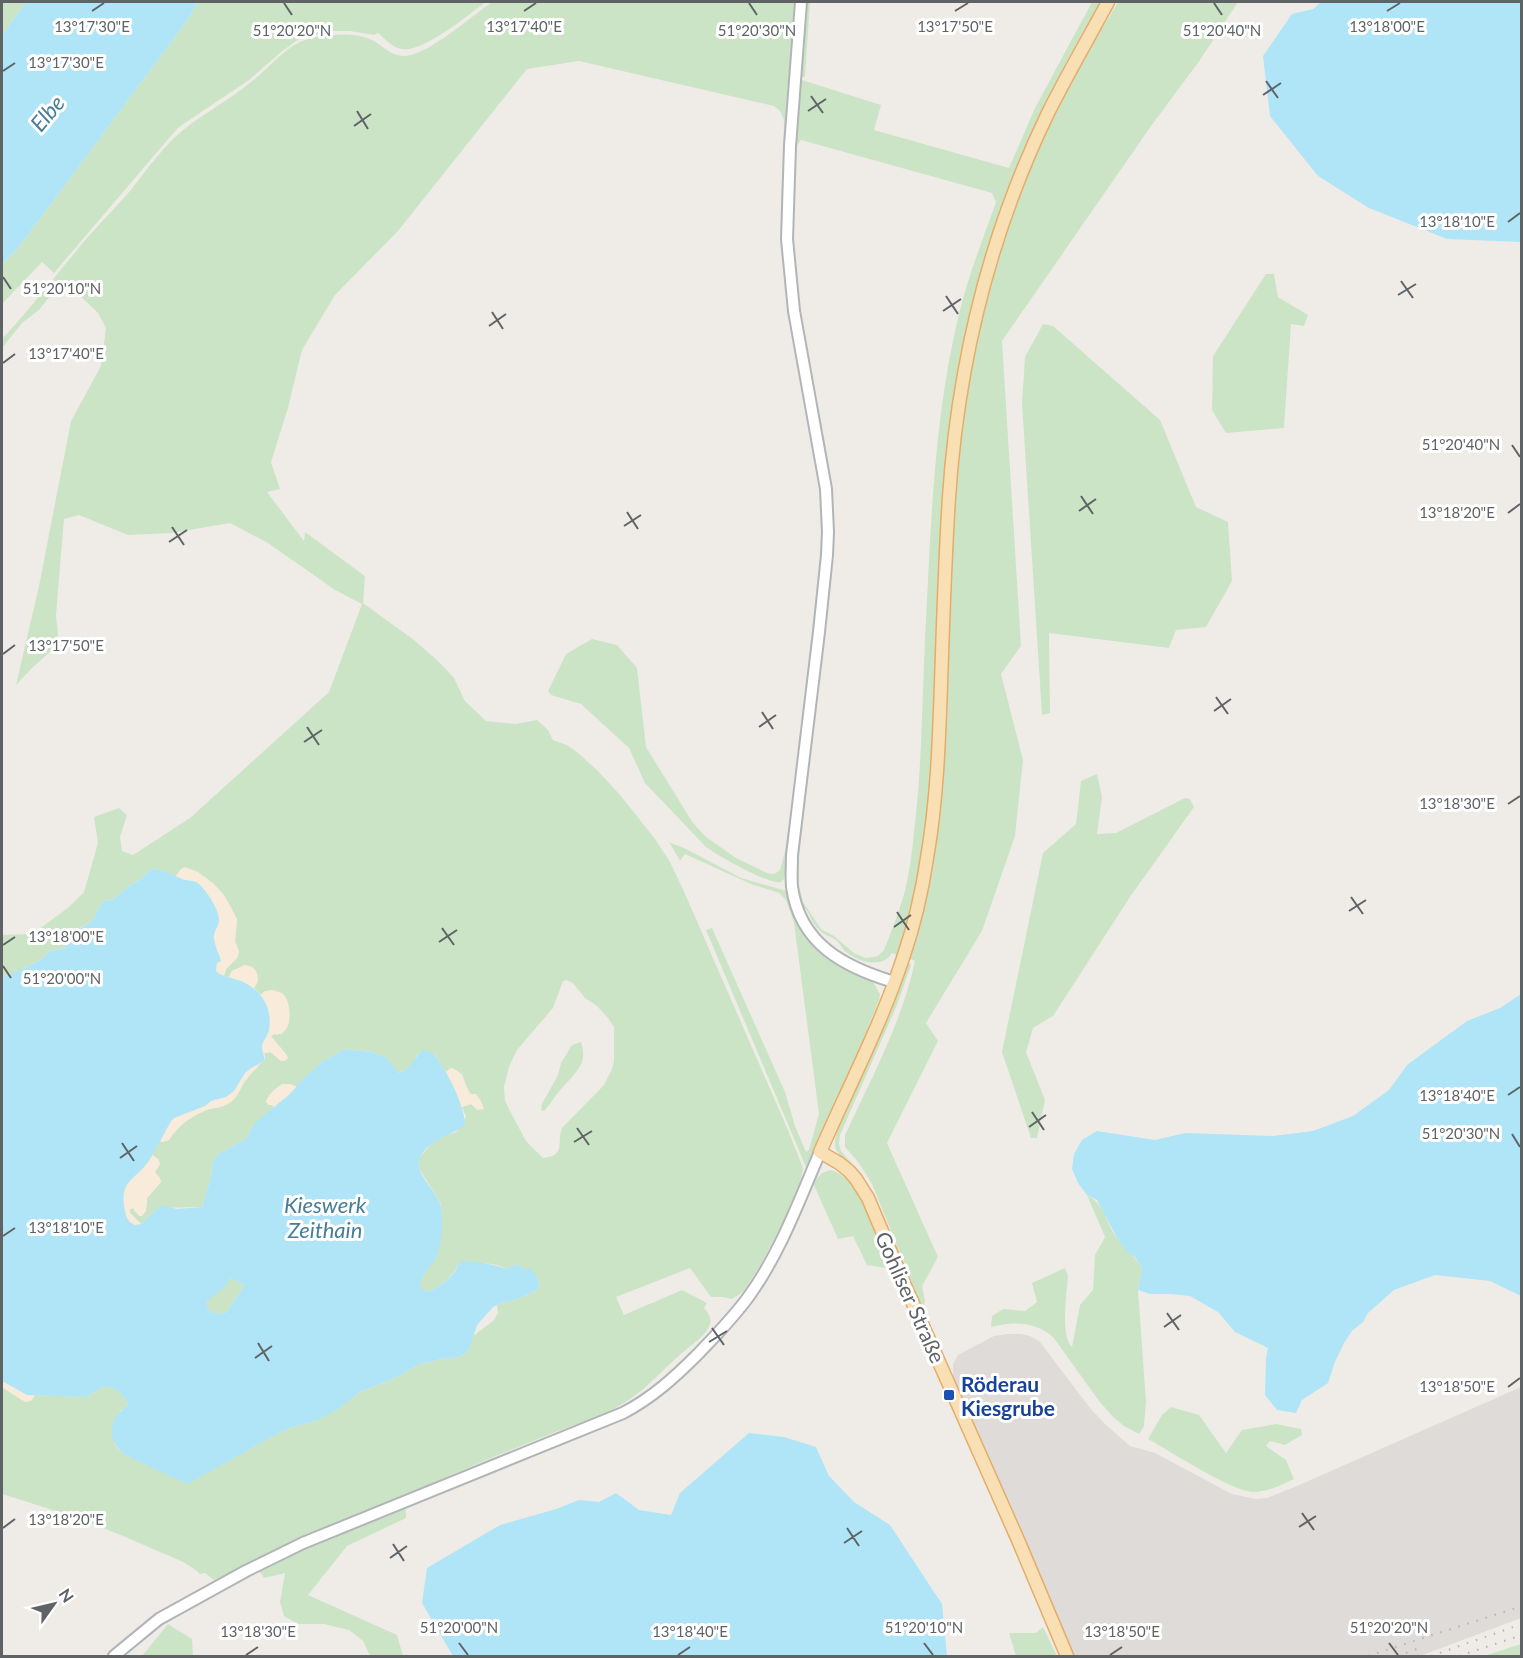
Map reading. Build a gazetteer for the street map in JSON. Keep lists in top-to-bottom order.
{
  "streets": {
    "main road": ["Gohliser Straße"]
  },
  "water": ["Elbe", "Kieswerk Zeithain"],
  "places": {
    "transit": ["Röderau Kiesgrube"]
  },
  "north": "top right",
  "coordinates": [
    "13°17'30\"E",
    "13°17'40\"E",
    "13°17'50\"E",
    "13°18'00\"E",
    "51°20'20\"N",
    "51°20'30\"N",
    "51°20'40\"N",
    "13°18'10\"E",
    "51°20'10\"N",
    "13°18'20\"E",
    "13°18'30\"E",
    "51°20'00\"N",
    "13°18'40\"E",
    "13°18'50\"E"
  ]
}
